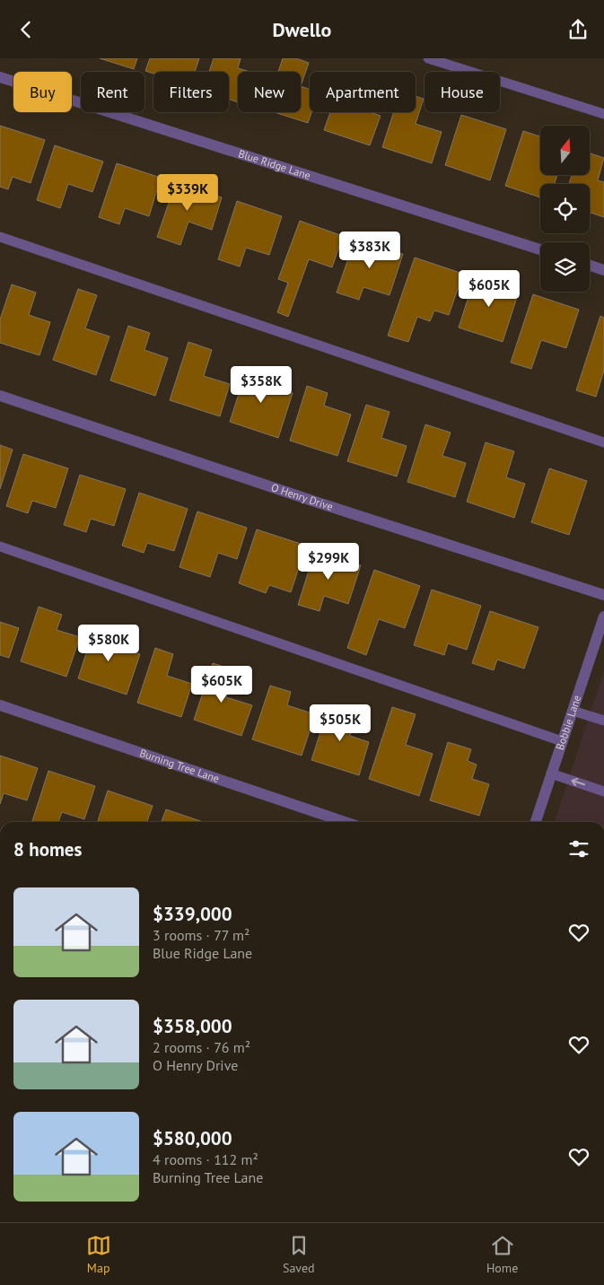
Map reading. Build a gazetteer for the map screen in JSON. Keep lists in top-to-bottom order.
{
  "streets": {
    "street": [
      "Blue Ridge Lane",
      "O Henry Drive",
      "Bobbie Lane",
      "Burning Tree Lane"
    ]
  },
  "north": "top",
  "page": {
    "header": "Dwello",
    "chip": [
      "Buy",
      "Rent",
      "Filters",
      "New",
      "Apartment",
      "House"
    ],
    "price": [
      "$339K",
      "$383K",
      "$605K",
      "$358K",
      "$299K",
      "$580K",
      "$605K",
      "$505K"
    ],
    "heading": "8 homes",
    "list": [
      {
        "name": "$339,000",
        "note": "3 rooms · 77 m² · Blue Ridge Lane"
      },
      {
        "name": "$358,000",
        "note": "2 rooms · 76 m² · O Henry Drive"
      },
      {
        "name": "$580,000",
        "note": "4 rooms · 112 m² · Burning Tree Lane"
      }
    ],
    "tabs": ["Map", "Saved", "Home"]
  }
}
